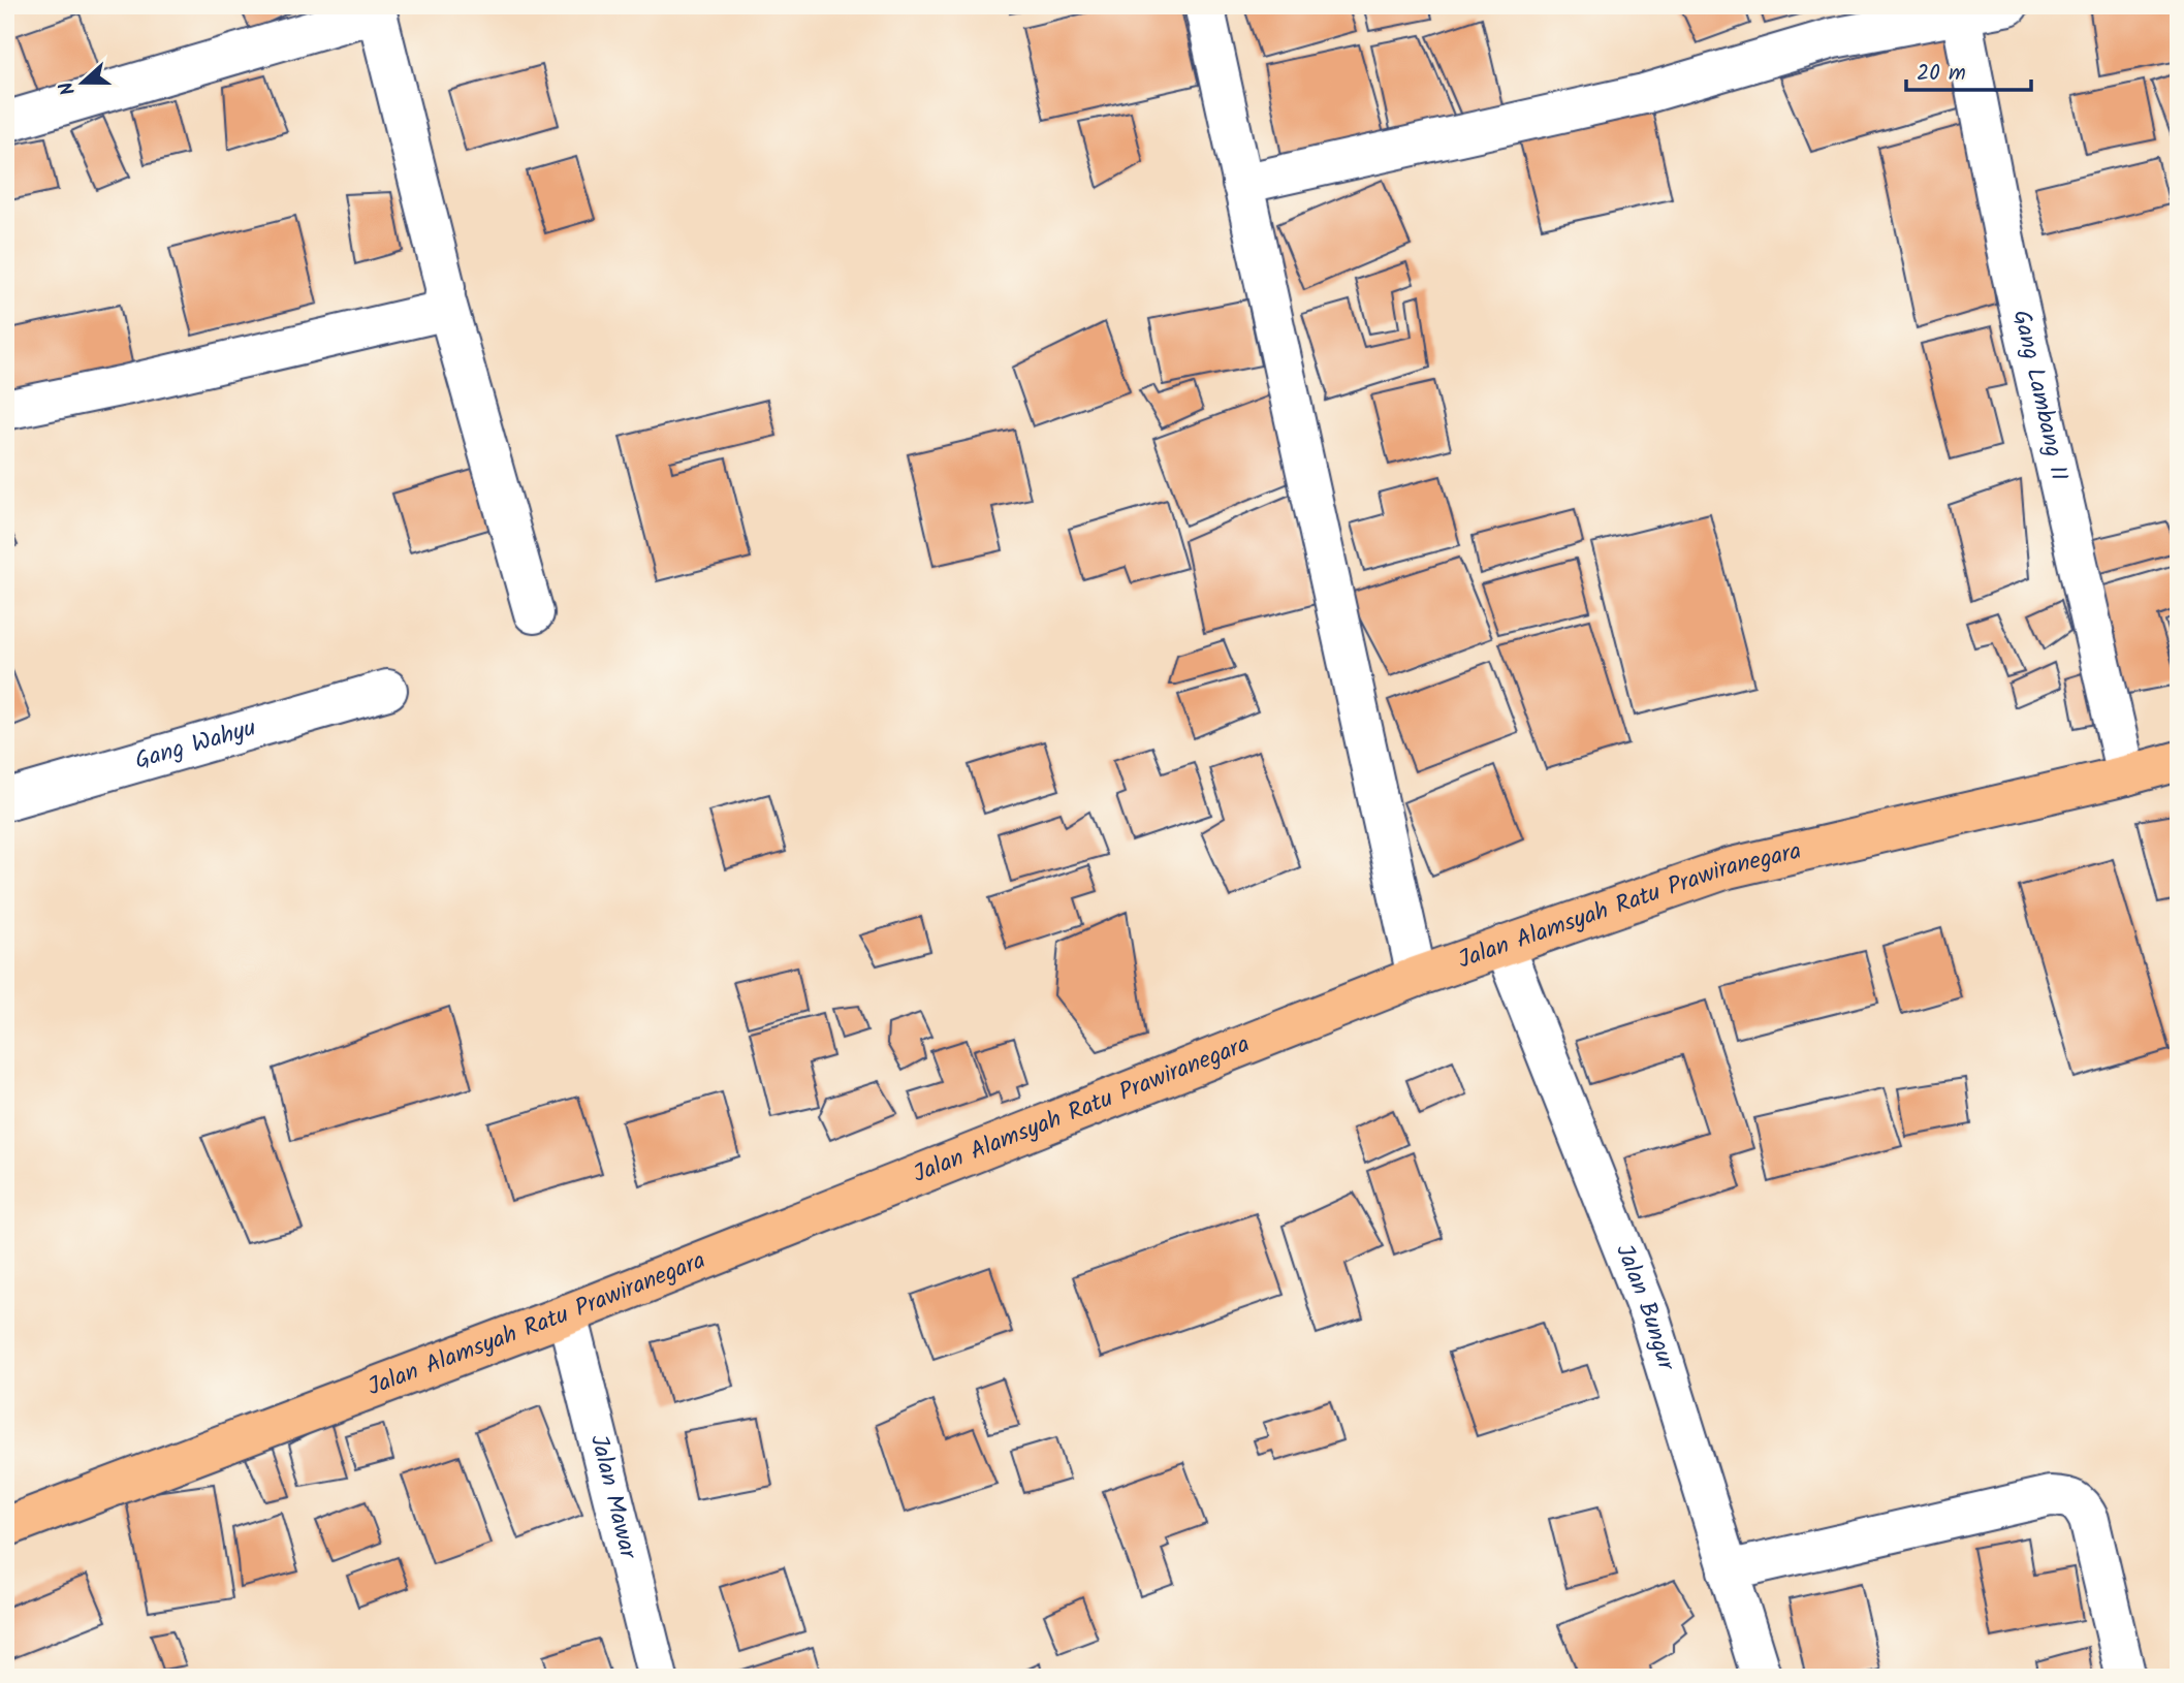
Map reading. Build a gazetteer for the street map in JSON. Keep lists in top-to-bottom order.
{
  "streets": {
    "main road": ["Jalan Alamsyah Ratu Prawiranegara"],
    "street": [
      "Gang Lambang II",
      "Gang Wahyu",
      "Jalan Bungur",
      "Jalan Mawar"
    ]
  },
  "crossings": [
    ["Gang Lambang II", "Jalan Alamsyah Ratu Prawiranegara"],
    ["Jalan Alamsyah Ratu Prawiranegara", "Jalan Bungur"],
    ["Jalan Alamsyah Ratu Prawiranegara", "Jalan Mawar"]
  ],
  "scale_bar": "20 m",
  "north": "left"
}
